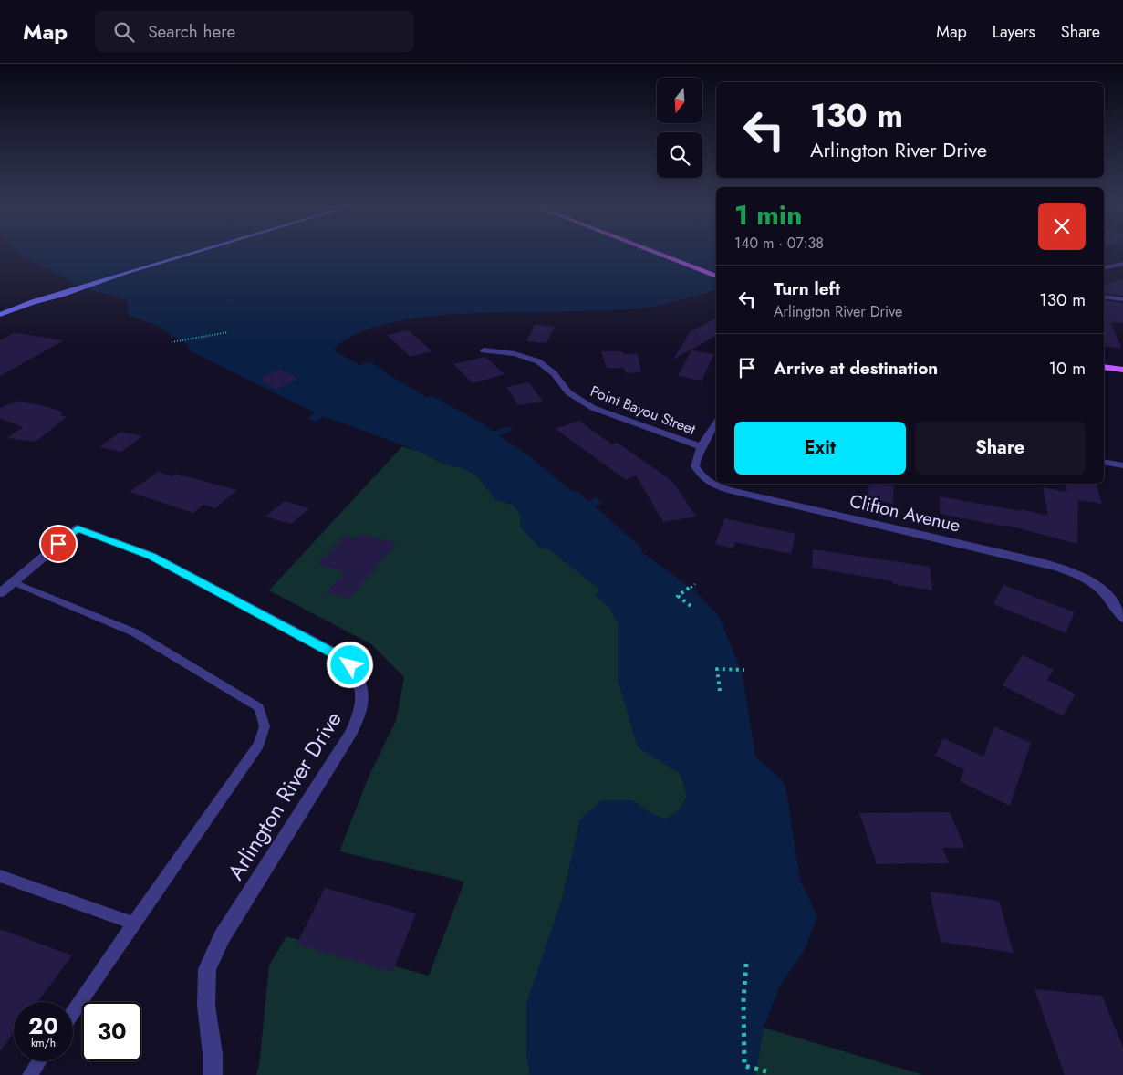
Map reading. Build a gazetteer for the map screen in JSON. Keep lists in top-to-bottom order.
{
  "streets": {
    "street": ["Point Bayou Street", "Clifton Avenue", "Arlington River Drive"]
  },
  "crossings": [
    ["Point Bayou Street", "Clifton Avenue"]
  ],
  "north": "bottom",
  "page": {
    "header": "Map",
    "search": "Search here",
    "nav": ["Map", "Layers", "Share"],
    "turn": ["130 m", "Arlington River Drive"],
    "heading": ["1 min", "140 m · 07:38"],
    "list": [
      {
        "name": "Turn left",
        "note": "Arlington River Drive",
        "value": "130 m"
      },
      {
        "name": "Arrive at destination",
        "value": "10 m"
      }
    ],
    "buttons": ["Exit", "Share"],
    "speed": "20 km/h",
    "limit": "30"
  }
}
